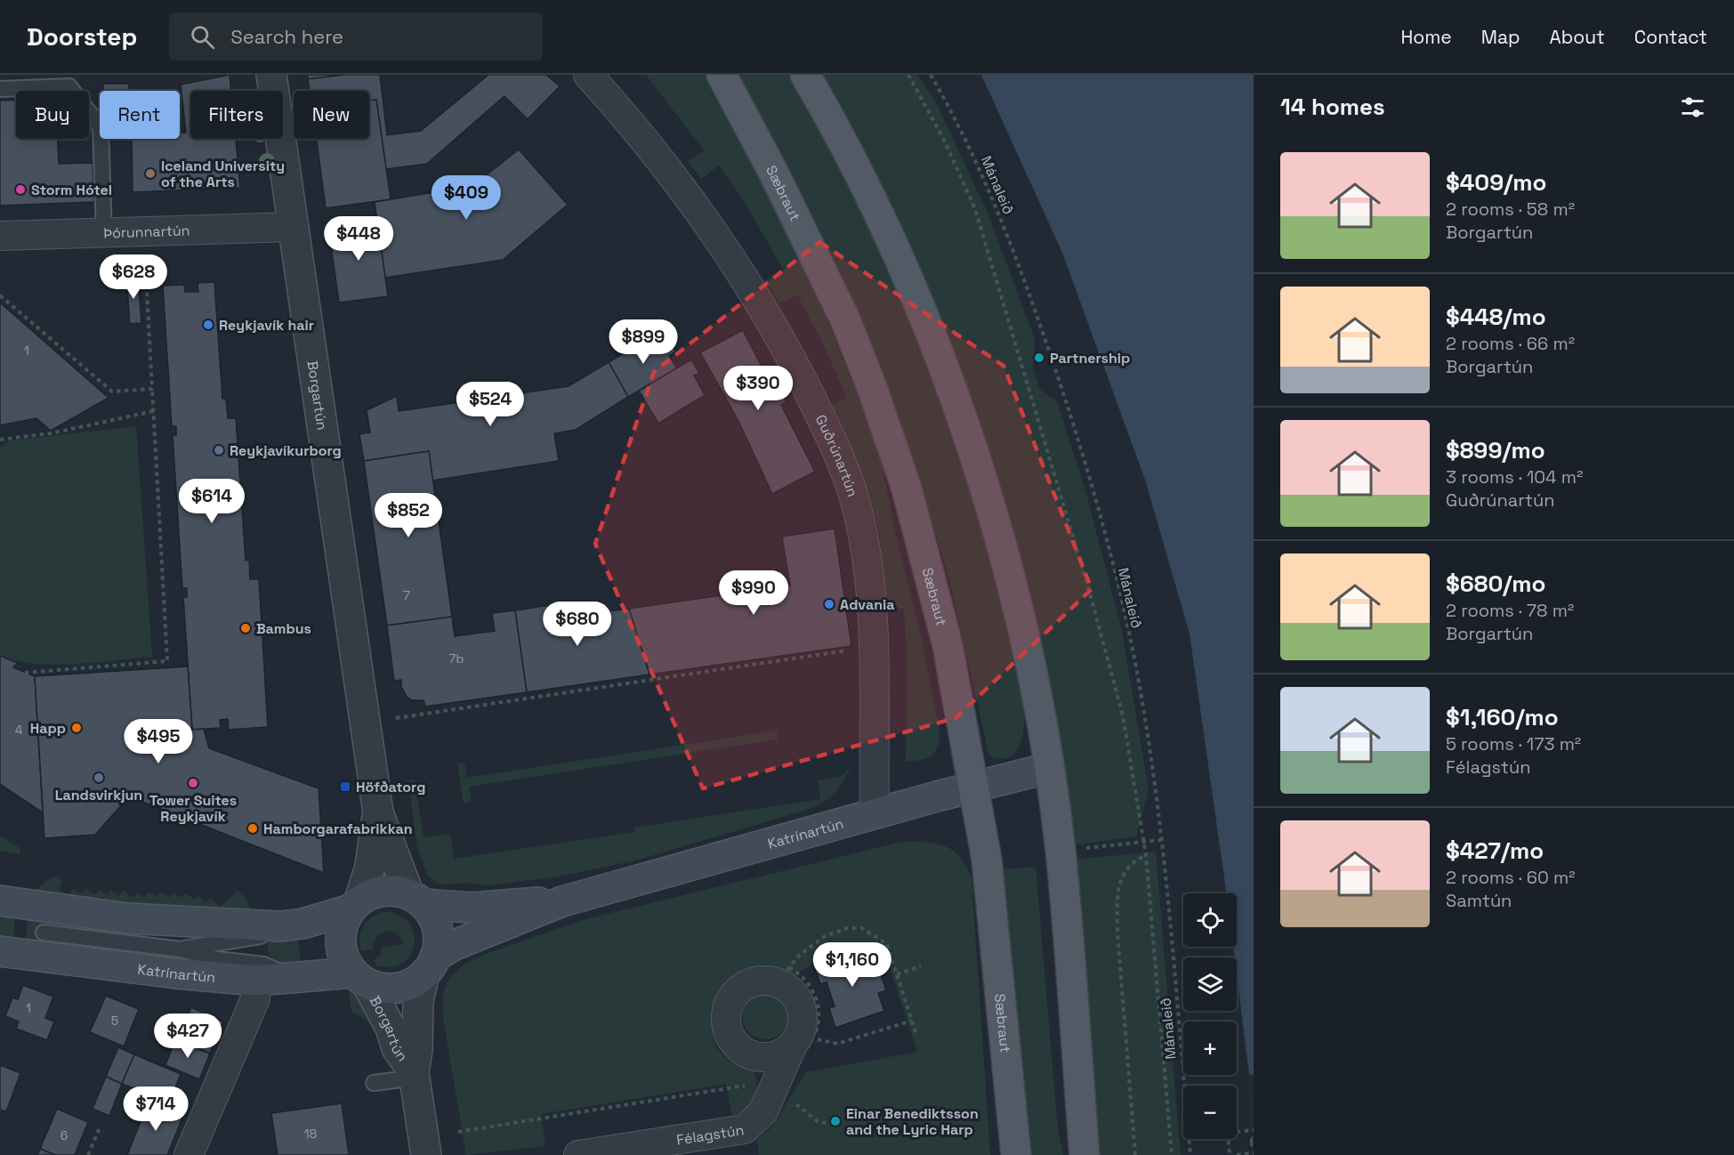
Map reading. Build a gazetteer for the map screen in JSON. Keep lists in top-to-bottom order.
{
  "streets": {
    "main road": ["Sæbraut", "Borgartún", "Katrínartún"],
    "street": ["Þórunnartún", "Guðrúnartún", "Félagstún"],
    "path": ["Mánaleið"]
  },
  "crossings": [
    ["Sæbraut", "Katrínartún"],
    ["Þórunnartún", "Borgartún"],
    ["Borgartún", "Katrínartún"],
    ["Guðrúnartún", "Katrínartún"]
  ],
  "places": {
    "other": [
      "Iceland University of the Arts",
      "Storm Hótel",
      "Reykjavík hair",
      "Partnership",
      "Reykjavíkurborg",
      "Advania",
      "Bambus",
      "Happ",
      "Landsvirkjun",
      "Tower Suites Reykjavík",
      "Hamborgarafabrikkan",
      "Einar Benediktsson and the Lyric Harp"
    ],
    "transit": ["Höfðatorg"]
  },
  "house_numbers": [
    "1",
    "7",
    "7b",
    "4",
    "1",
    "5",
    "18",
    "6"
  ],
  "page": {
    "header": "Doorstep",
    "search": "Search here",
    "nav": [
      "Home",
      "Map",
      "About",
      "Contact"
    ],
    "heading": "14 homes",
    "chip": [
      "Buy",
      "Rent",
      "Filters",
      "New"
    ],
    "list": [
      {
        "name": "$409/mo",
        "note": "2 rooms · 58 m² · Borgartún"
      },
      {
        "name": "$448/mo",
        "note": "2 rooms · 66 m² · Borgartún"
      },
      {
        "name": "$899/mo",
        "note": "3 rooms · 104 m² · Guðrúnartún"
      },
      {
        "name": "$680/mo",
        "note": "2 rooms · 78 m² · Borgartún"
      },
      {
        "name": "$1,160/mo",
        "note": "5 rooms · 173 m² · Félagstún"
      },
      {
        "name": "$427/mo",
        "note": "2 rooms · 60 m² · Samtún"
      }
    ],
    "price": [
      "$409",
      "$448",
      "$628",
      "$899",
      "$390",
      "$524",
      "$614",
      "$852",
      "$990",
      "$680",
      "$495",
      "$1,160",
      "$427",
      "$714"
    ],
    "map_buttons": ["+", "−"]
  }
}
